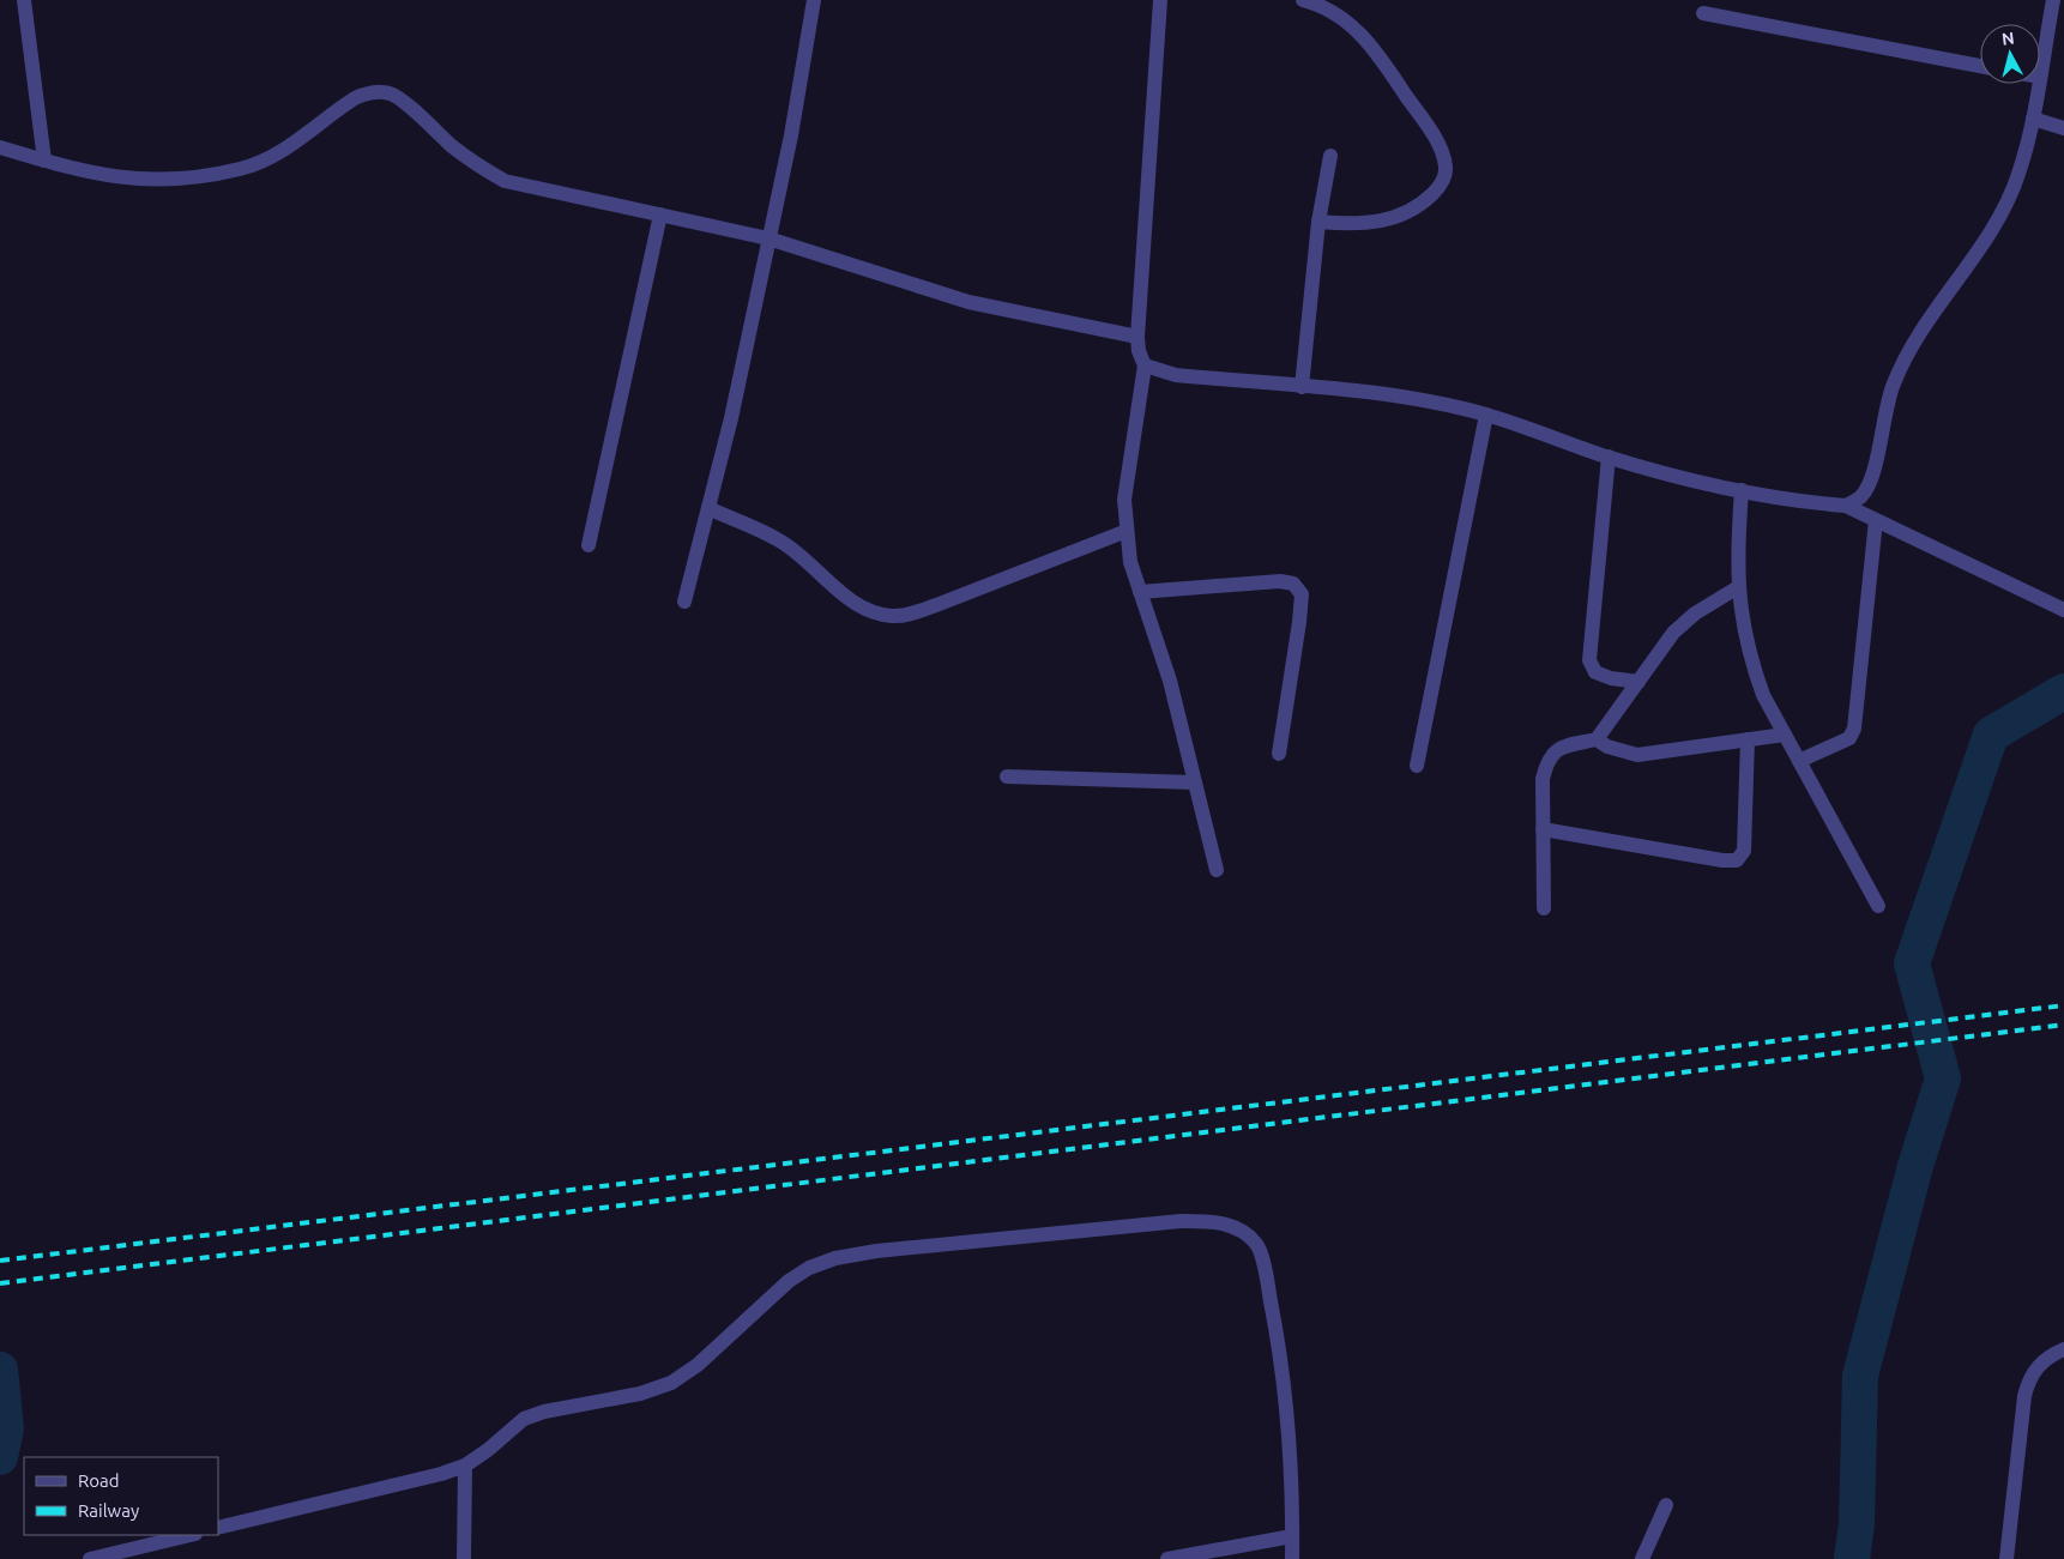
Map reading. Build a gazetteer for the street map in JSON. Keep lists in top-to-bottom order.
{
  "legend": ["Road", "Railway"],
  "north": "top"
}
